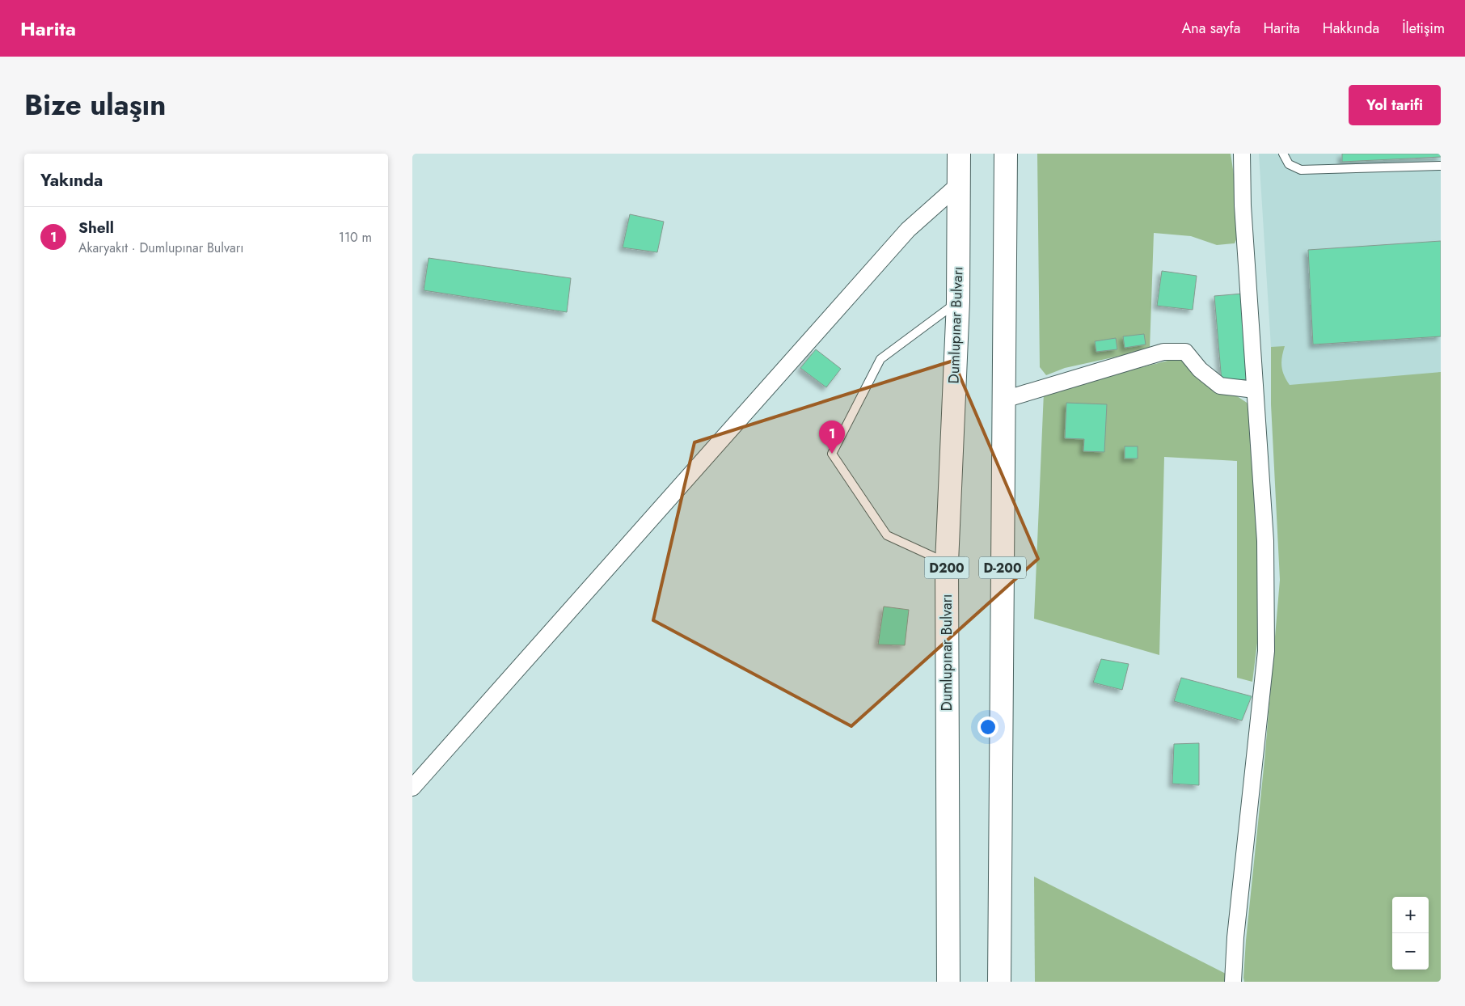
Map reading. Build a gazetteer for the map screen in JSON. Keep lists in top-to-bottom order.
{
  "streets": {
    "highway": ["Dumlupınar Bulvarı", "D200", "D-200"]
  },
  "page": {
    "header": "Harita",
    "nav": [
      "Ana sayfa",
      "Harita",
      "Hakkında",
      "İletişim"
    ],
    "title": "Bize ulaşın",
    "buttons": "Yol tarifi",
    "heading": "Yakında",
    "list": [
      {
        "mark": "1",
        "name": "Shell",
        "note": "Akaryakıt · Dumlupınar Bulvarı",
        "value": "110 m"
      }
    ],
    "pins": "1",
    "map_buttons": ["+", "−"]
  }
}
